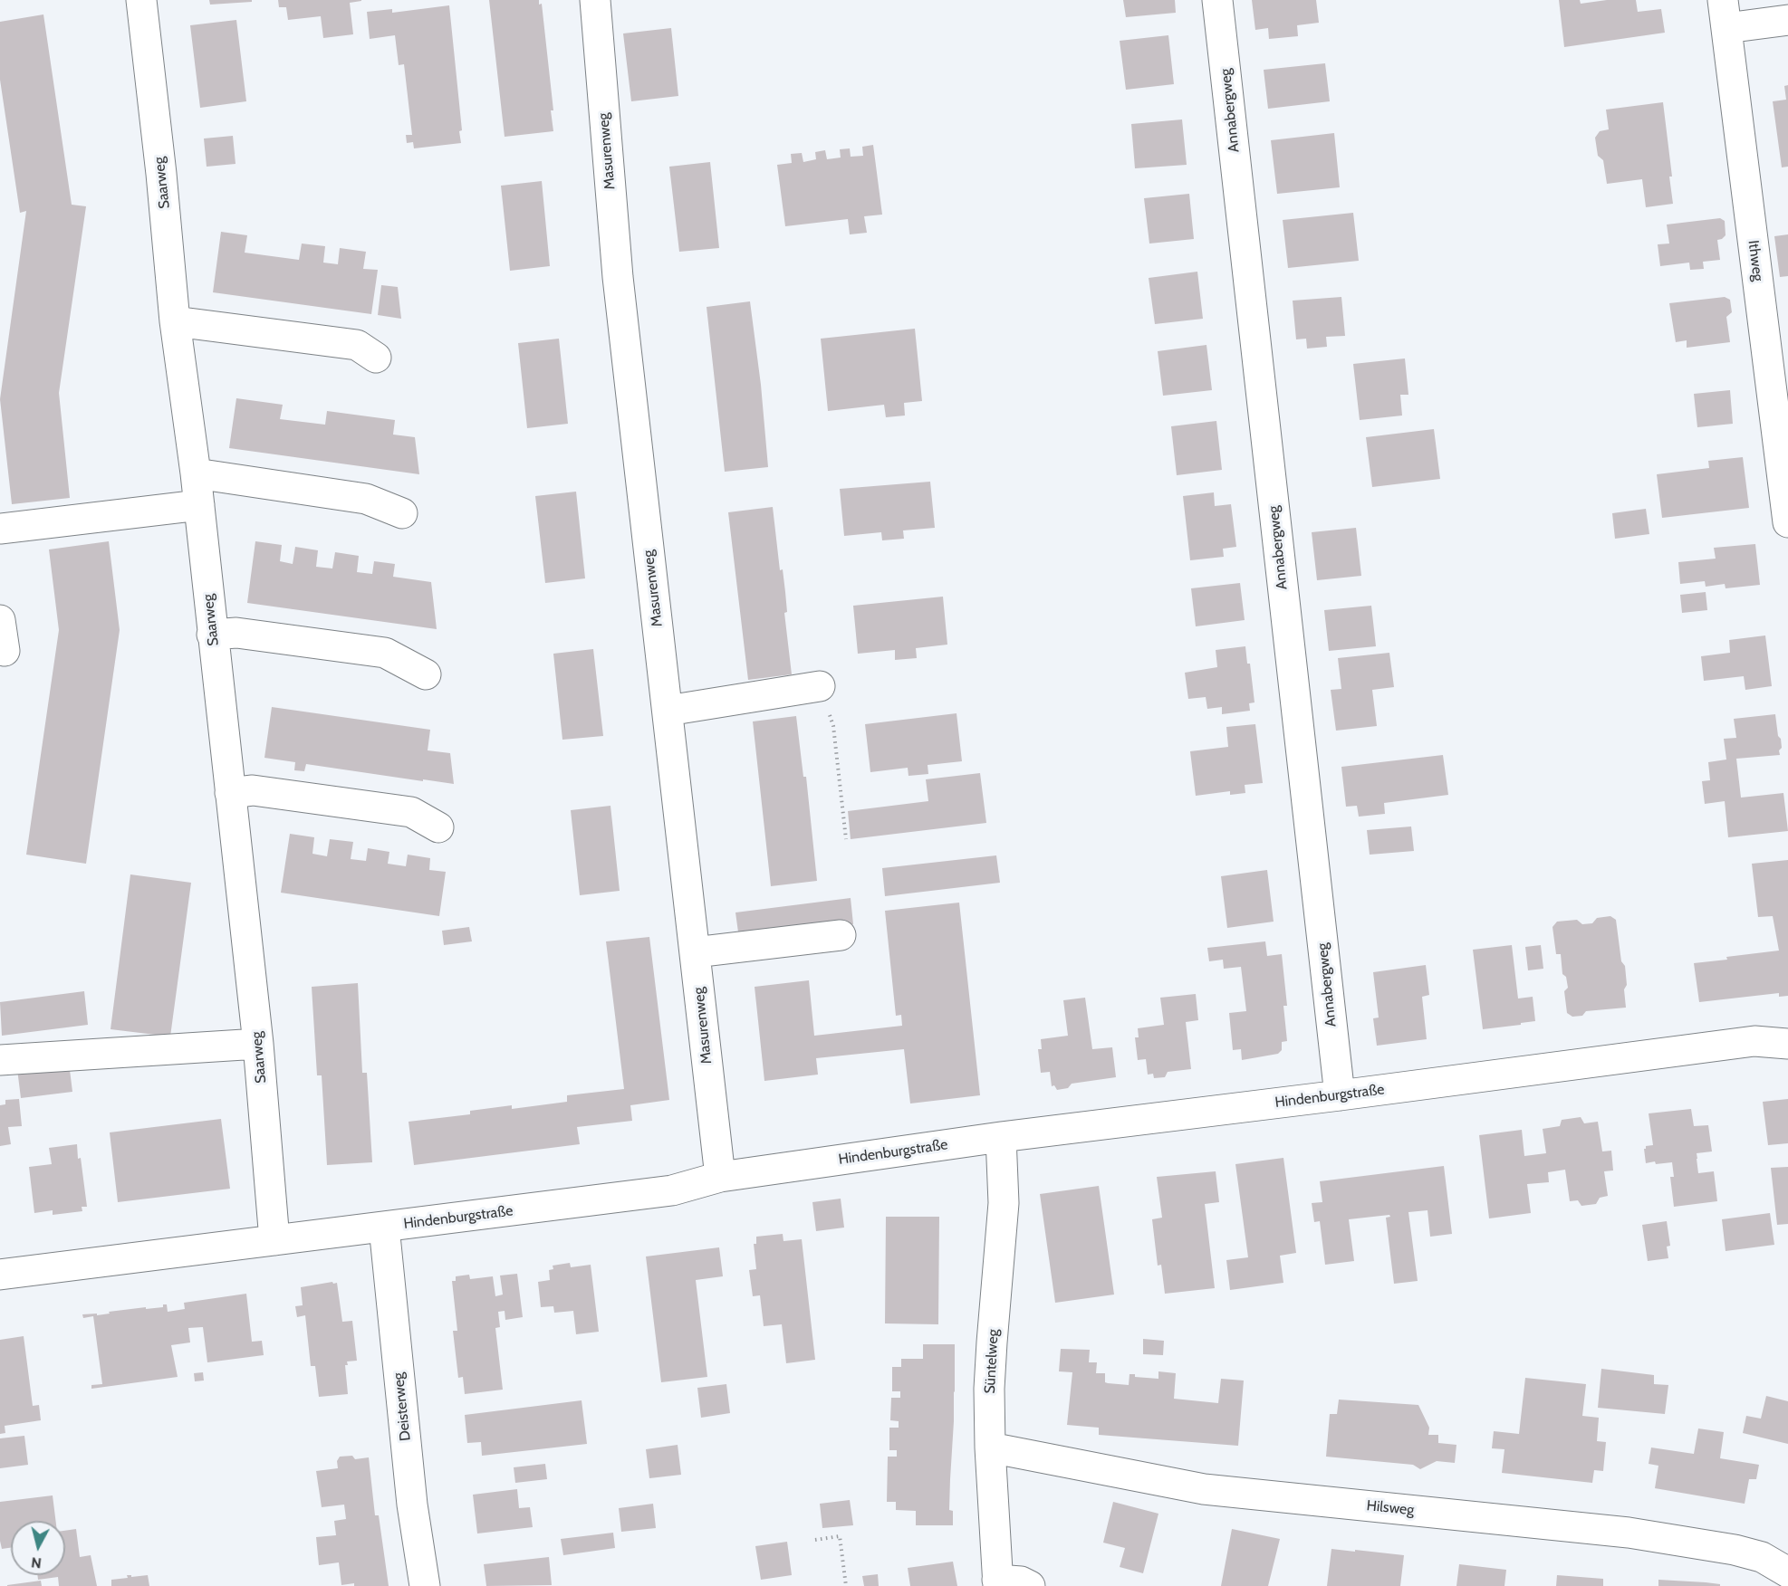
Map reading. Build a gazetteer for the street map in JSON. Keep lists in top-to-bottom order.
{
  "streets": {
    "street": [
      "Annabergweg",
      "Masurenweg",
      "Saarweg",
      "Ithweg",
      "Hindenburgstraße",
      "Süntelweg",
      "Deisterweg",
      "Hilsweg"
    ]
  },
  "crossings": [
    ["Annabergweg", "Hindenburgstraße"],
    ["Masurenweg", "Hindenburgstraße"],
    ["Saarweg", "Hindenburgstraße"],
    ["Hindenburgstraße", "Süntelweg"],
    ["Hindenburgstraße", "Deisterweg"],
    ["Süntelweg", "Hilsweg"]
  ],
  "north": "bottom"
}
